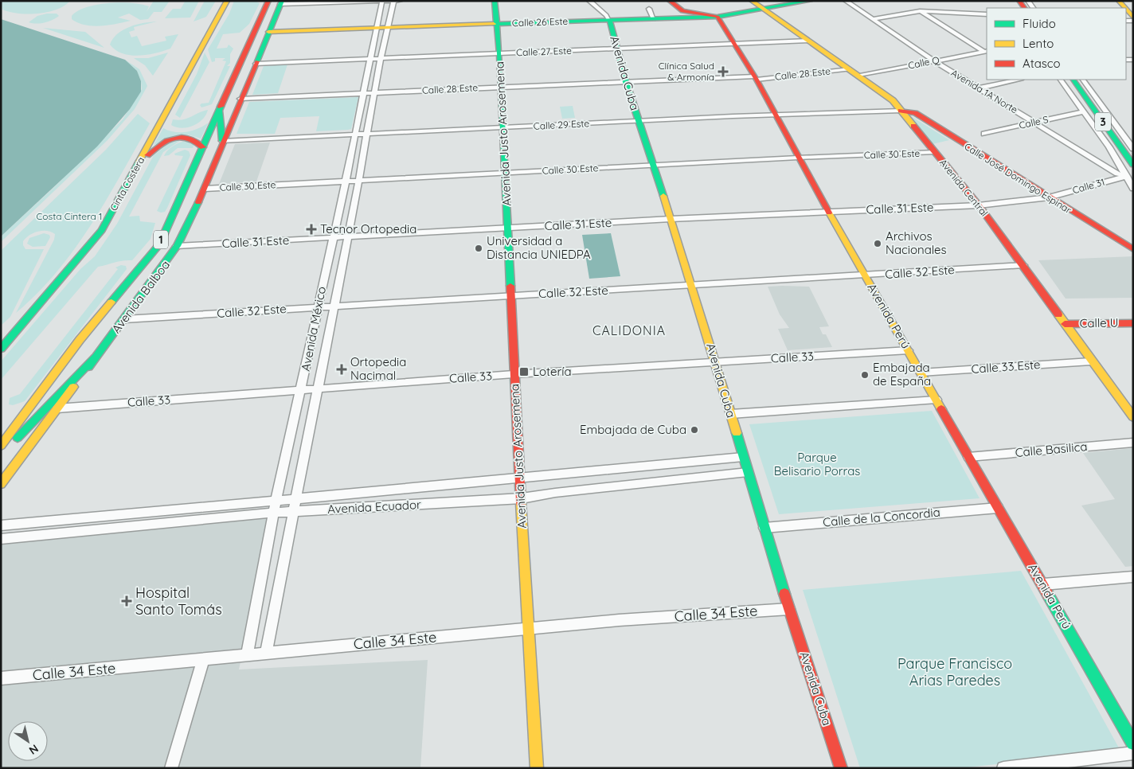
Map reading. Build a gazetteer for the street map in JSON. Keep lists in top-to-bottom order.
{
  "streets": {
    "main road": [
      "Calle 26 Este",
      "Avenida Cuba",
      "3",
      "Avenida Justo Arosemena",
      "Calle José Domingo Espinar",
      "Cinta Costera",
      "Avenida Central",
      "1",
      "Avenida Balboa",
      "Avenida Perú",
      "Calle U"
    ],
    "street": [
      "Calle 27 Este",
      "Calle Q",
      "Calle 28 Este",
      "Avenida 1A Norte",
      "Calle S",
      "Calle 29 Este",
      "Calle 30 Este",
      "Calle 31",
      "Calle 31 Este",
      "Calle 32 Este",
      "Avenida México",
      "Calle 33",
      "Calle 33 Este",
      "Calle Basilica",
      "Avenida Ecuador",
      "Calle de la Concordia",
      "Calle 34 Este"
    ]
  },
  "crossings": [
    ["Calle 26 Este", "Avenida Cuba"],
    ["Calle 26 Este", "Avenida Justo Arosemena"],
    ["Calle 26 Este", "Avenida Central"],
    ["Calle 26 Este", "Avenida Balboa"],
    ["Calle 26 Este", "Avenida Perú"],
    ["Calle 26 Este", "Avenida México"],
    ["Calle 27 Este", "Avenida Cuba"],
    ["Calle 27 Este", "Avenida Justo Arosemena"],
    ["Calle 27 Este", "Avenida Central"],
    ["Calle 27 Este", "Avenida Balboa"],
    ["Calle 27 Este", "Avenida Perú"],
    ["Calle 27 Este", "Avenida México"],
    ["Calle Q", "Avenida 1A Norte"],
    ["Calle Q", "Avenida Central"],
    ["Avenida Cuba", "Calle 28 Este"],
    ["Avenida Cuba", "Calle 29 Este"],
    ["Avenida Cuba", "Calle 30 Este"],
    ["Avenida Cuba", "Calle 31 Este"],
    ["Avenida Cuba", "Calle 32 Este"],
    ["Avenida Cuba", "Calle 33"],
    ["Avenida Cuba", "Avenida Ecuador"],
    ["Avenida Cuba", "Calle de la Concordia"],
    ["Avenida Cuba", "Calle 34 Este"],
    ["Calle 28 Este", "Avenida Justo Arosemena"],
    ["Calle 28 Este", "Avenida Central"],
    ["Calle 28 Este", "Avenida Balboa"],
    ["Calle 28 Este", "Avenida Perú"],
    ["Calle 28 Este", "Avenida México"],
    ["Avenida 1A Norte", "Calle S"],
    ["Avenida 1A Norte", "Calle 31"],
    ["Calle 29 Este", "Avenida Justo Arosemena"],
    ["Calle 29 Este", "Calle José Domingo Espinar"],
    ["Calle 29 Este", "Avenida Central"],
    ["Calle 29 Este", "Avenida Balboa"],
    ["Calle 29 Este", "Avenida Perú"],
    ["Calle 29 Este", "Avenida México"],
    ["Avenida Justo Arosemena", "Calle 30 Este"],
    ["Avenida Justo Arosemena", "Calle 31 Este"],
    ["Avenida Justo Arosemena", "Calle 32 Este"],
    ["Avenida Justo Arosemena", "Calle 33"],
    ["Avenida Justo Arosemena", "Avenida Ecuador"],
    ["Avenida Justo Arosemena", "Calle 34 Este"],
    ["Calle 30 Este", "Avenida Central"],
    ["Calle 30 Este", "Avenida Balboa"],
    ["Calle 30 Este", "Avenida Perú"],
    ["Calle 30 Este", "Avenida México"],
    ["Calle José Domingo Espinar", "Calle 31"],
    ["Calle José Domingo Espinar", "Avenida Central"],
    ["Calle 31", "Avenida Central"],
    ["Calle 31", "Calle 31 Este"],
    ["Avenida Central", "Calle 31 Este"],
    ["Avenida Central", "Calle 32 Este"],
    ["Avenida Central", "Calle U"],
    ["Avenida Central", "Calle 33 Este"],
    ["Calle 31 Este", "Avenida Balboa"],
    ["Calle 31 Este", "Avenida Perú"],
    ["Calle 31 Este", "Avenida México"],
    ["Calle 32 Este", "Avenida Balboa"],
    ["Calle 32 Este", "Avenida Perú"],
    ["Calle 32 Este", "Avenida México"],
    ["Avenida Balboa", "Calle 33"],
    ["Avenida Perú", "Calle 33"],
    ["Avenida Perú", "Calle 33 Este"],
    ["Avenida Perú", "Calle Basilica"],
    ["Avenida Perú", "Calle de la Concordia"],
    ["Avenida México", "Calle 33"],
    ["Avenida México", "Avenida Ecuador"],
    ["Avenida México", "Calle 34 Este"]
  ],
  "districts": ["CALIDONIA"],
  "parks": ["Costa Cintera 1", "Parque Belisario Porras", "Parque Francisco Arias Paredes"],
  "places": {
    "health": [
      "Clínica Salud & Armonía",
      "Tecnor Ortopedia",
      "Ortopedia Nacimal",
      "Hospital Santo Tomás"
    ],
    "other": [
      "Archivos Nacionales",
      "Universidad a Distancia UNIEDPA",
      "Embajada de España",
      "Embajada de Cuba"
    ],
    "transit": ["Lotería"]
  },
  "legend": ["Fluido", "Lento", "Atasco"],
  "north": "bottom right"
}
